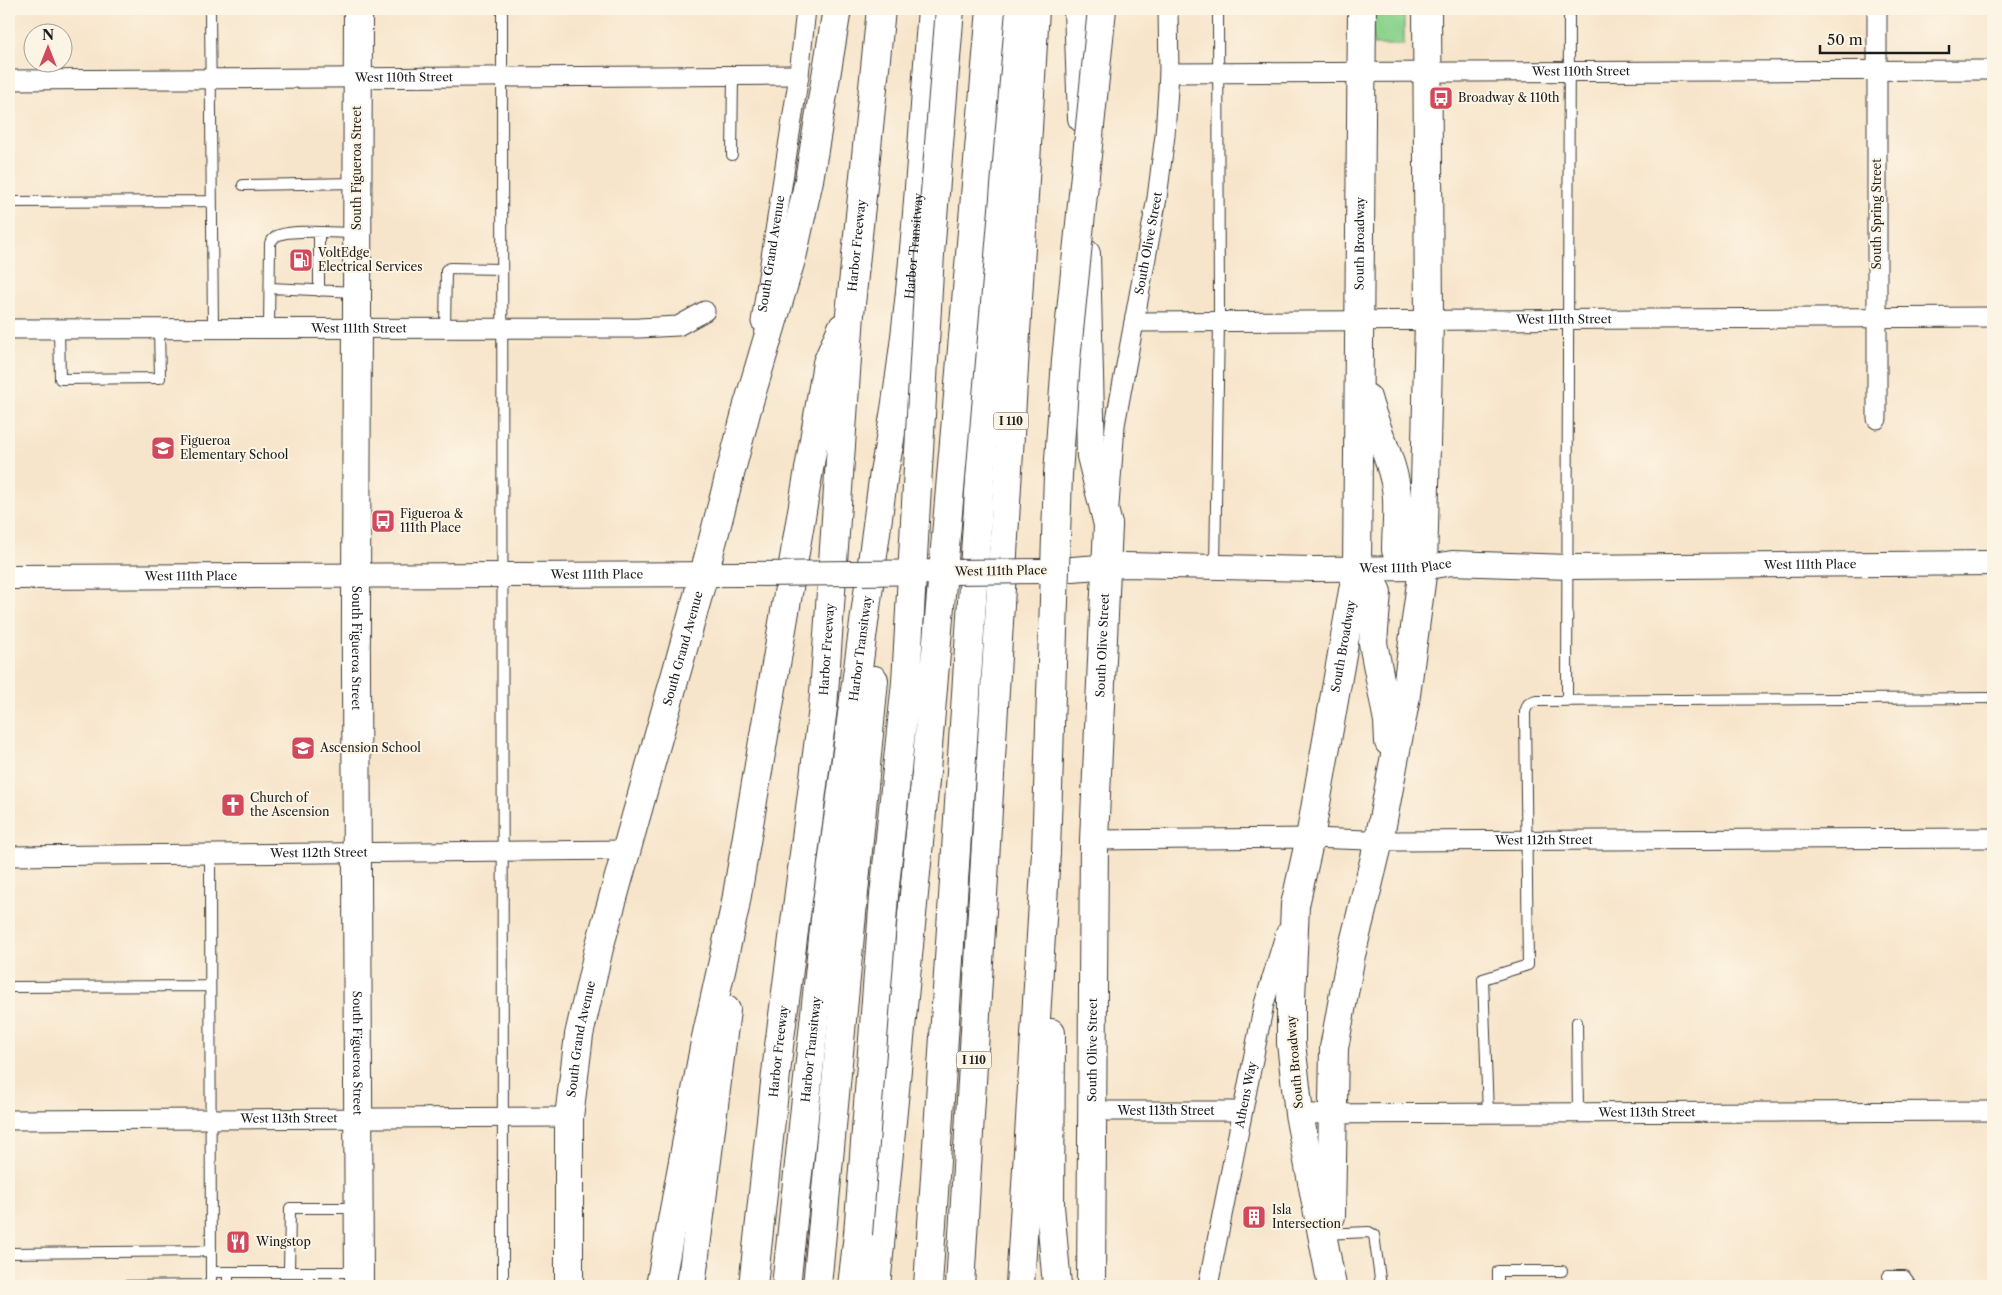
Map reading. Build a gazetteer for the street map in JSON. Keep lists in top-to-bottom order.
{
  "streets": {
    "main road": [
      "South Figueroa Street",
      "South Broadway",
      "South Olive Street",
      "Harbor Freeway",
      "Harbor Transitway",
      "South Grand Avenue",
      "I 110"
    ],
    "street": [
      "West 110th Street",
      "South Spring Street",
      "West 111th Street",
      "West 111th Place",
      "West 112th Street",
      "Athens Way",
      "West 113th Street"
    ]
  },
  "crossings": [
    ["West 110th Street", "South Figueroa Street"],
    ["West 110th Street", "South Spring Street"],
    ["West 110th Street", "South Broadway"],
    ["West 110th Street", "South Olive Street"],
    ["West 110th Street", "South Grand Avenue"],
    ["South Figueroa Street", "West 111th Street"],
    ["South Figueroa Street", "West 111th Place"],
    ["South Figueroa Street", "West 112th Street"],
    ["South Figueroa Street", "West 113th Street"],
    ["South Spring Street", "West 111th Street"],
    ["South Broadway", "West 111th Street"],
    ["South Broadway", "West 111th Place"],
    ["South Broadway", "West 112th Street"],
    ["South Broadway", "Athens Way"],
    ["South Broadway", "West 113th Street"],
    ["South Olive Street", "West 111th Street"],
    ["South Olive Street", "West 111th Place"],
    ["South Olive Street", "West 112th Street"],
    ["South Olive Street", "West 113th Street"],
    ["South Grand Avenue", "West 111th Place"],
    ["South Grand Avenue", "West 112th Street"],
    ["South Grand Avenue", "West 113th Street"],
    ["Athens Way", "West 113th Street"]
  ],
  "places": {
    "bus stop": ["Broadway & 110th", "Figueroa & 111th Place"],
    "fuel station": ["VoltEdge Electrical Services"],
    "school or university": ["Figueroa Elementary School", "Ascension School"],
    "church": ["Church of the Ascension"],
    "building": ["Isla Intersection"],
    "restaurant": ["Wingstop"]
  },
  "scale_bar": "50 m",
  "north": "top"
}
